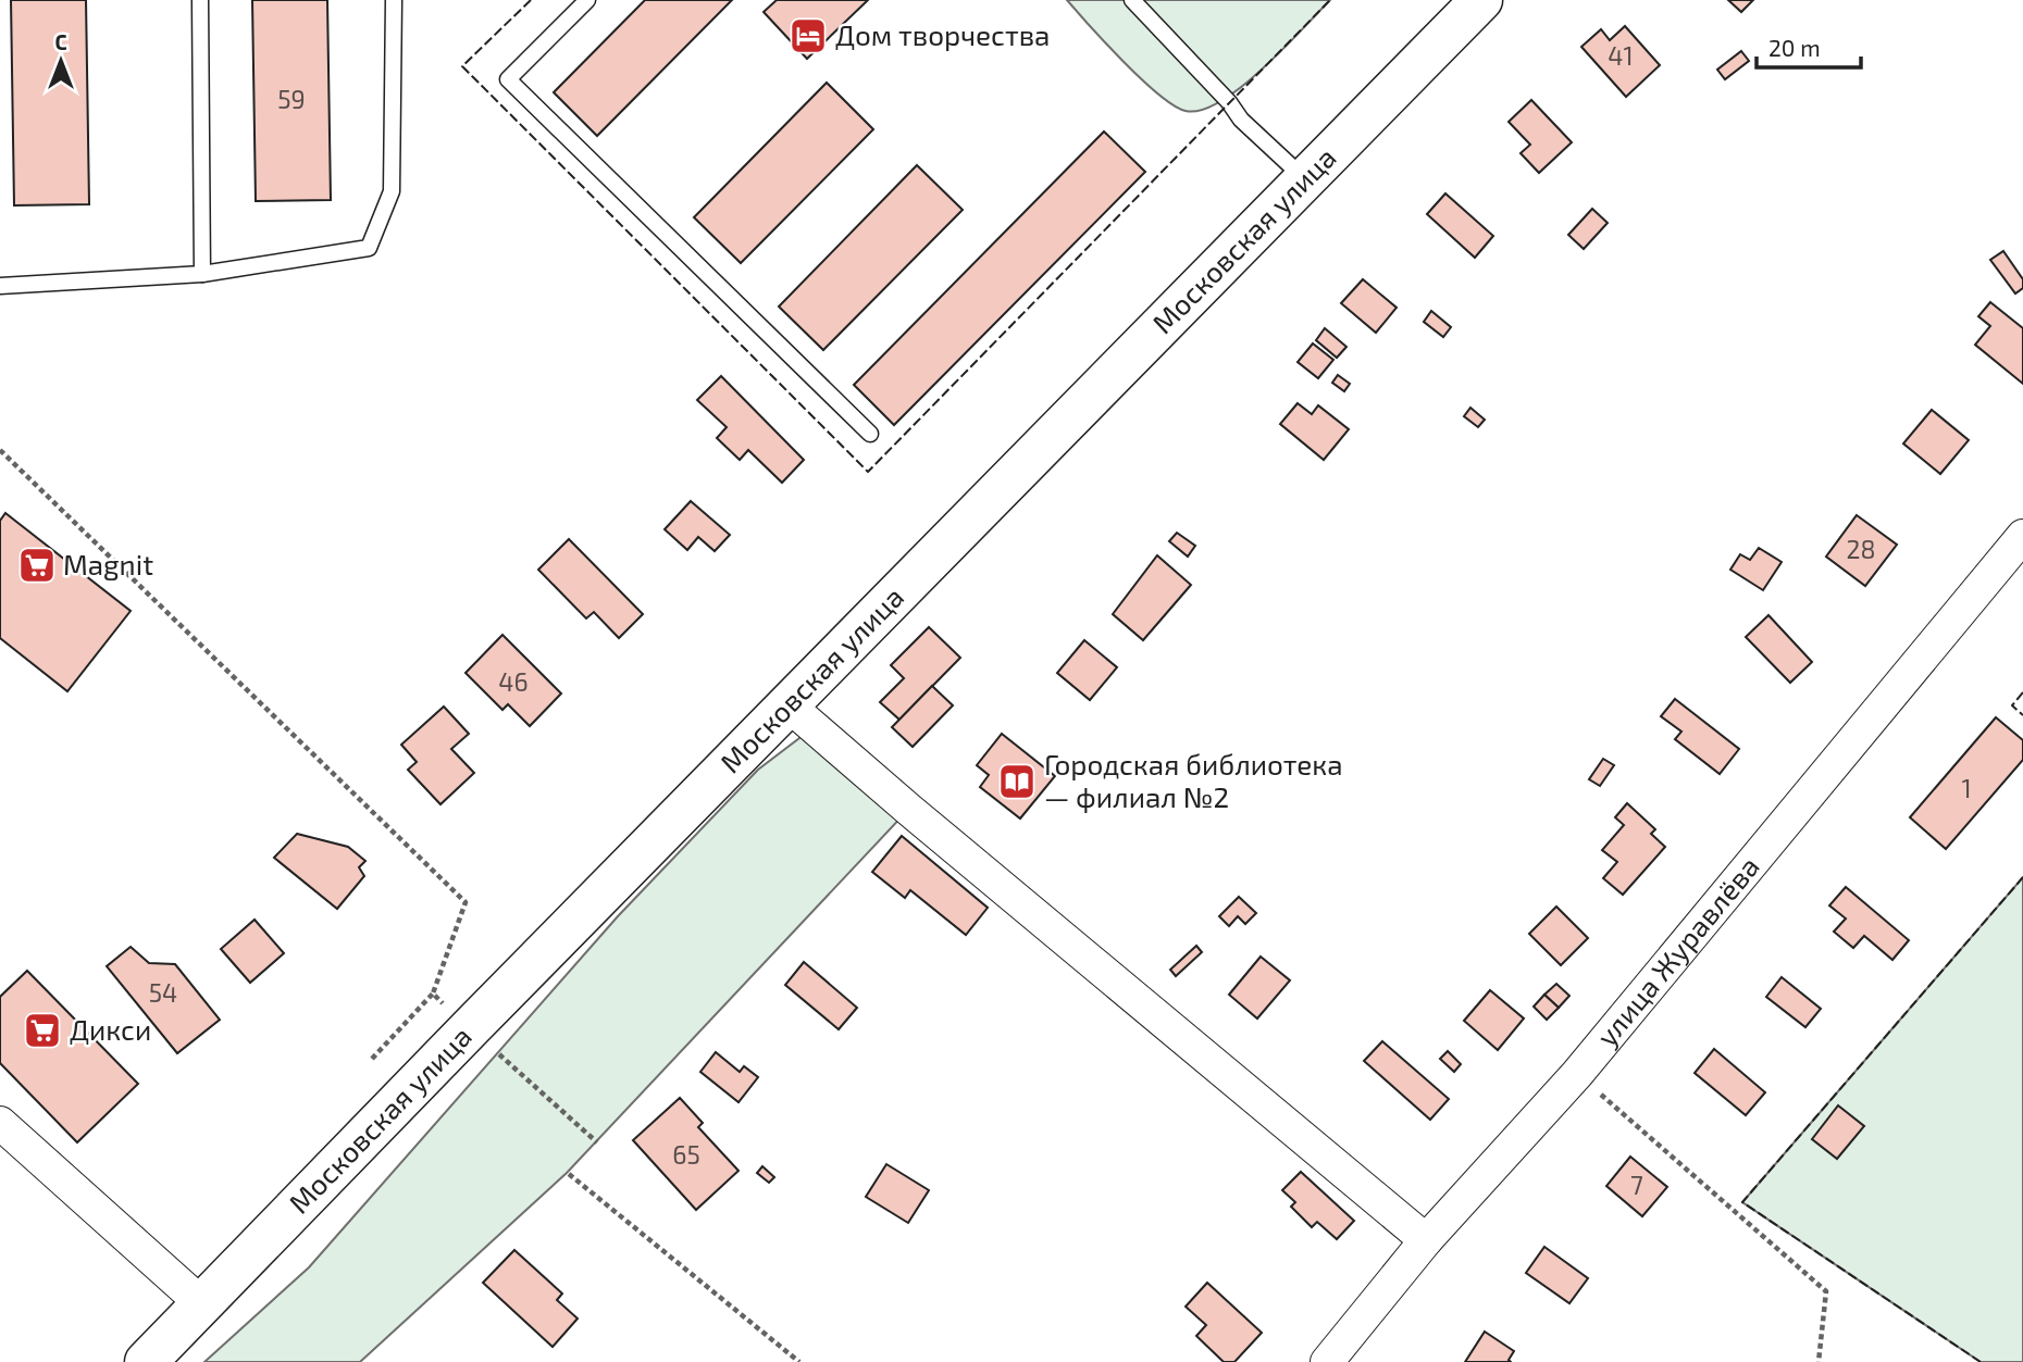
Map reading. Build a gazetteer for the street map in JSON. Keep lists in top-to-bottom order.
{
  "streets": {
    "main road": ["Московская улица"],
    "street": ["улица Журавлёва"]
  },
  "places": {
    "hotel": ["Дом творчества"],
    "supermarket": ["Magnit", "Дикси"],
    "library": ["Городская библиотека — филиал №2"]
  },
  "house_numbers": [
    "41",
    "59",
    "28",
    "46",
    "1",
    "54",
    "65",
    "7"
  ],
  "scale_bar": "20 m",
  "north": "top"
}
